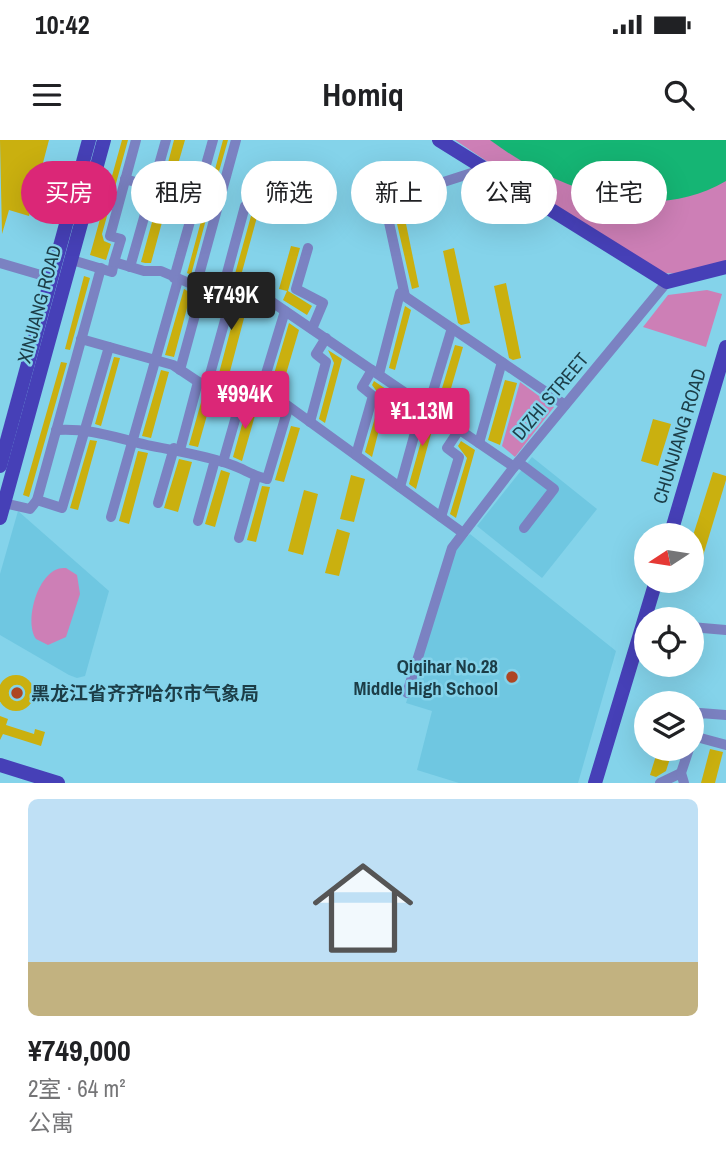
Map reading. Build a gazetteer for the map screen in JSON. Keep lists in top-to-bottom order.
{
  "streets": {
    "main road": ["XINJIANG ROAD", "CHUNJIANG ROAD"],
    "street": ["DIZHI STREET"]
  },
  "places": ["Qiqihar No.28 Middle High School", "黑龙江省齐齐哈尔市气象局"],
  "north": "left",
  "page": {
    "status": "10:42",
    "header": "Homiq",
    "chip": [
      "买房",
      "租房",
      "筛选",
      "新上",
      "公寓",
      "住宅"
    ],
    "price": ["¥749K", "¥994K", "¥1.13M"],
    "list": [
      {
        "name": "¥749,000",
        "note": "2室 · 64 m² · 公寓"
      }
    ]
  }
}
